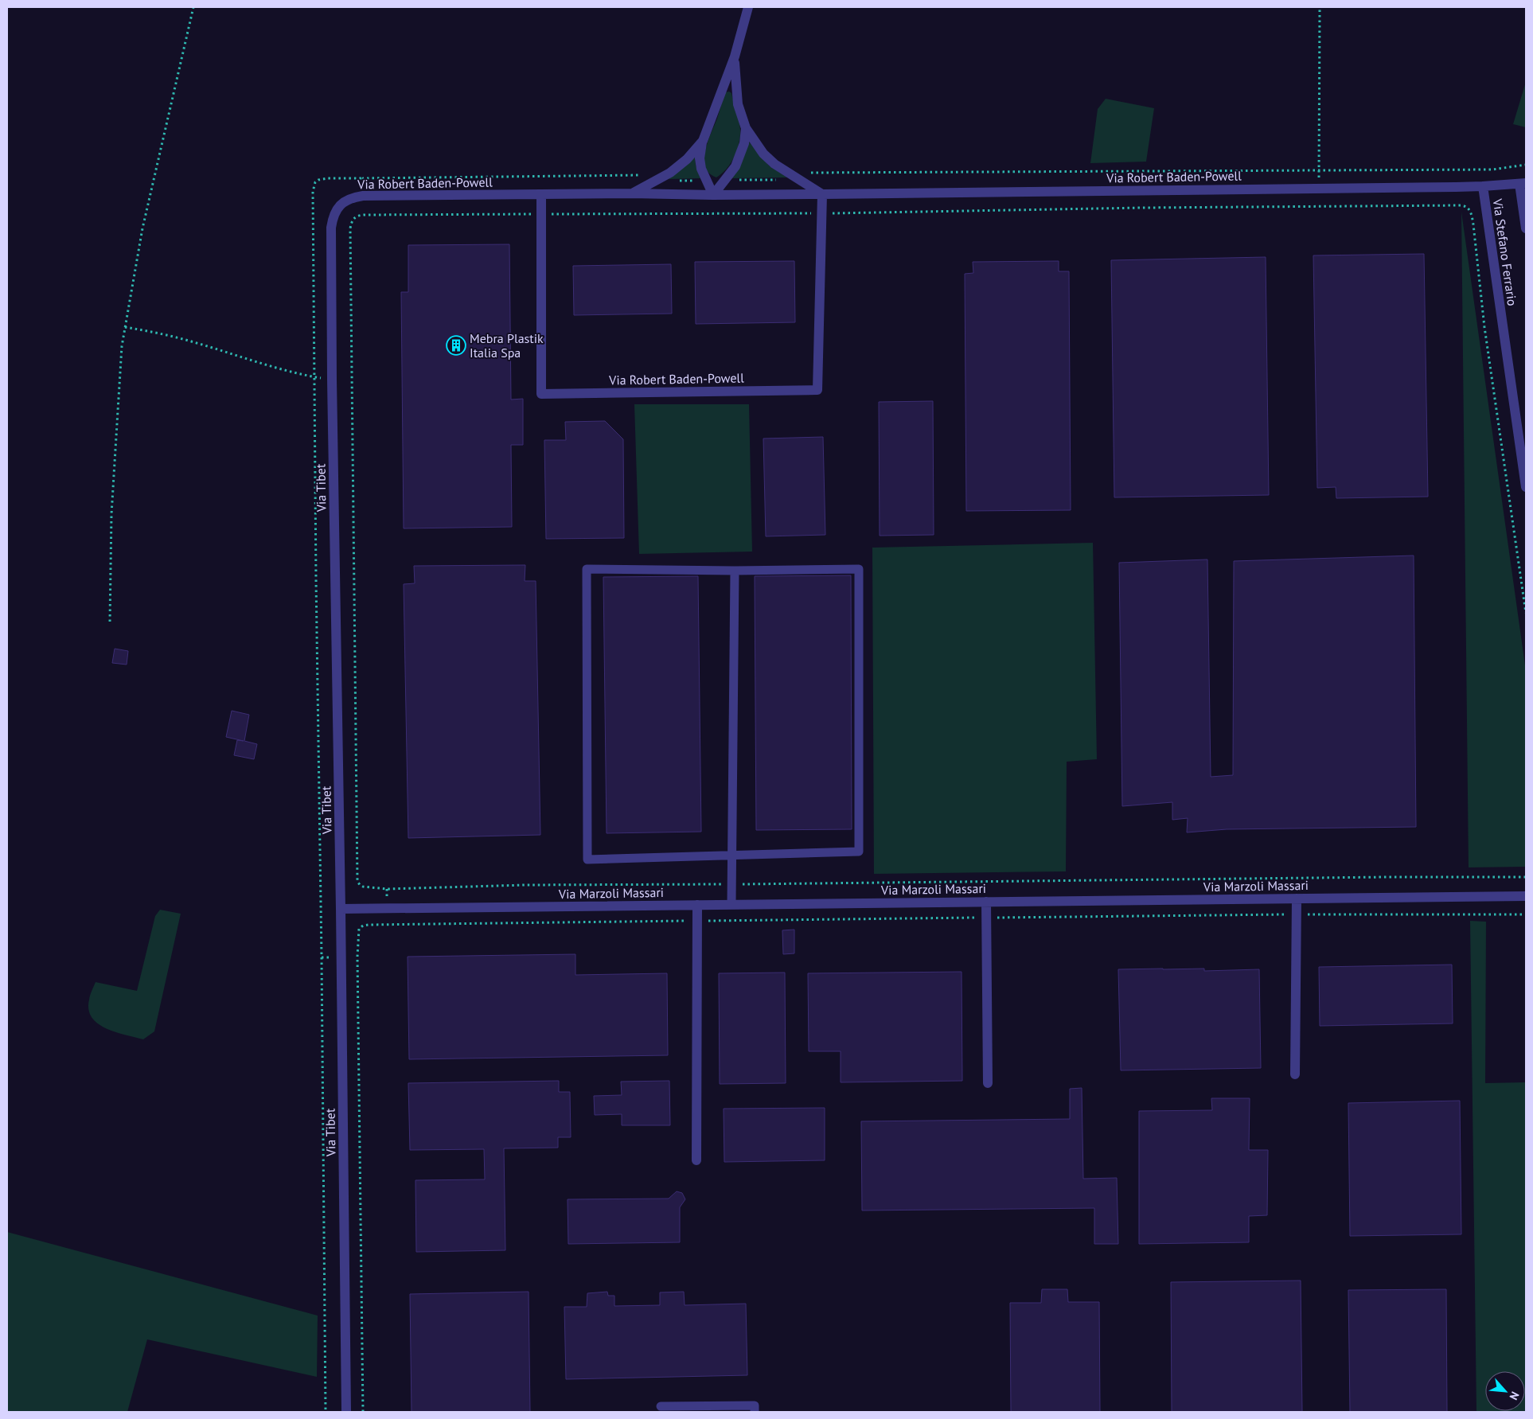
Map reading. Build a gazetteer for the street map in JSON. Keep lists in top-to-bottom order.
{
  "streets": {
    "street": [
      "Via Robert Baden-Powell",
      "Via Stefano Ferrario",
      "Via Tibet",
      "Via Marzoli Massari"
    ]
  },
  "crossings": [
    ["Via Robert Baden-Powell", "Via Stefano Ferrario"],
    ["Via Robert Baden-Powell", "Via Tibet"],
    ["Via Tibet", "Via Marzoli Massari"]
  ],
  "places": {
    "building": ["Mebra Plastik Italia Spa"]
  },
  "north": "bottom right"
}
